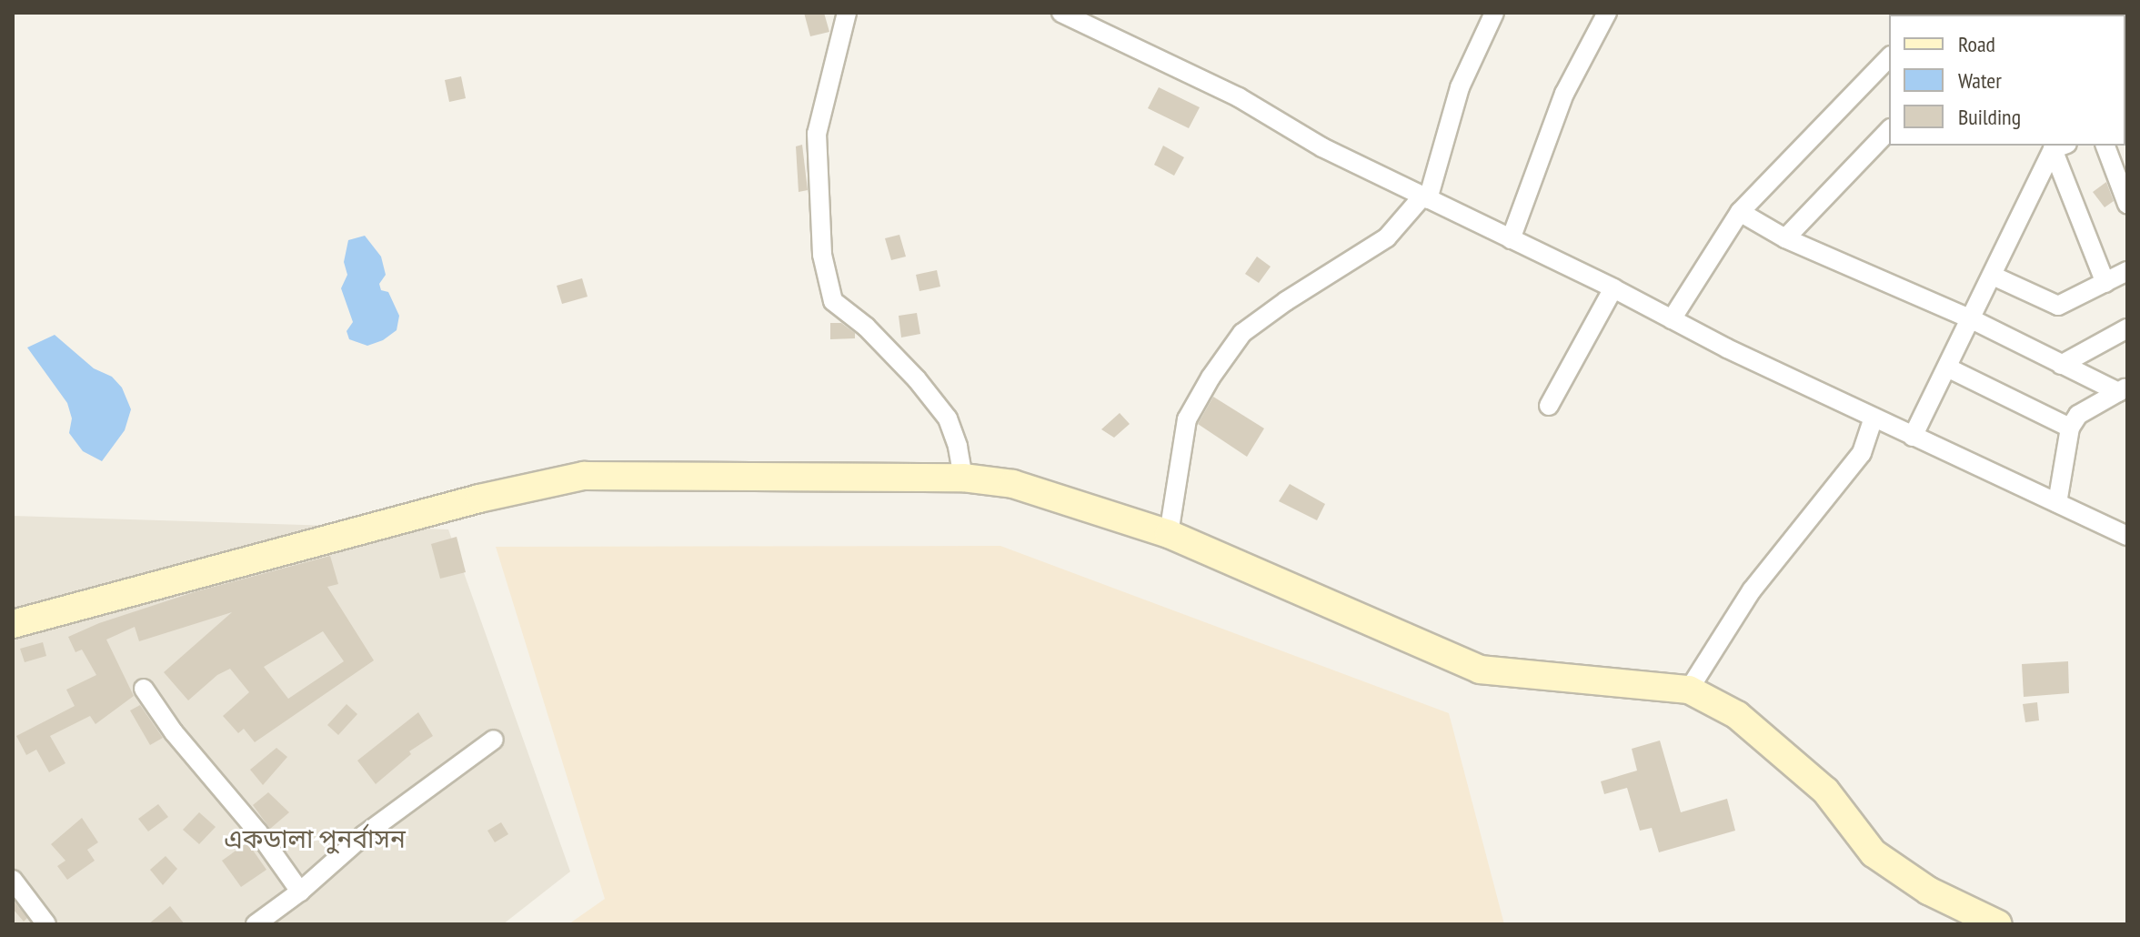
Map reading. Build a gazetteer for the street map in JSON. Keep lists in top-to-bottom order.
{
  "districts": ["একডালা পুনর্বাসন"],
  "legend": ["Road", "Water", "Building"]
}
